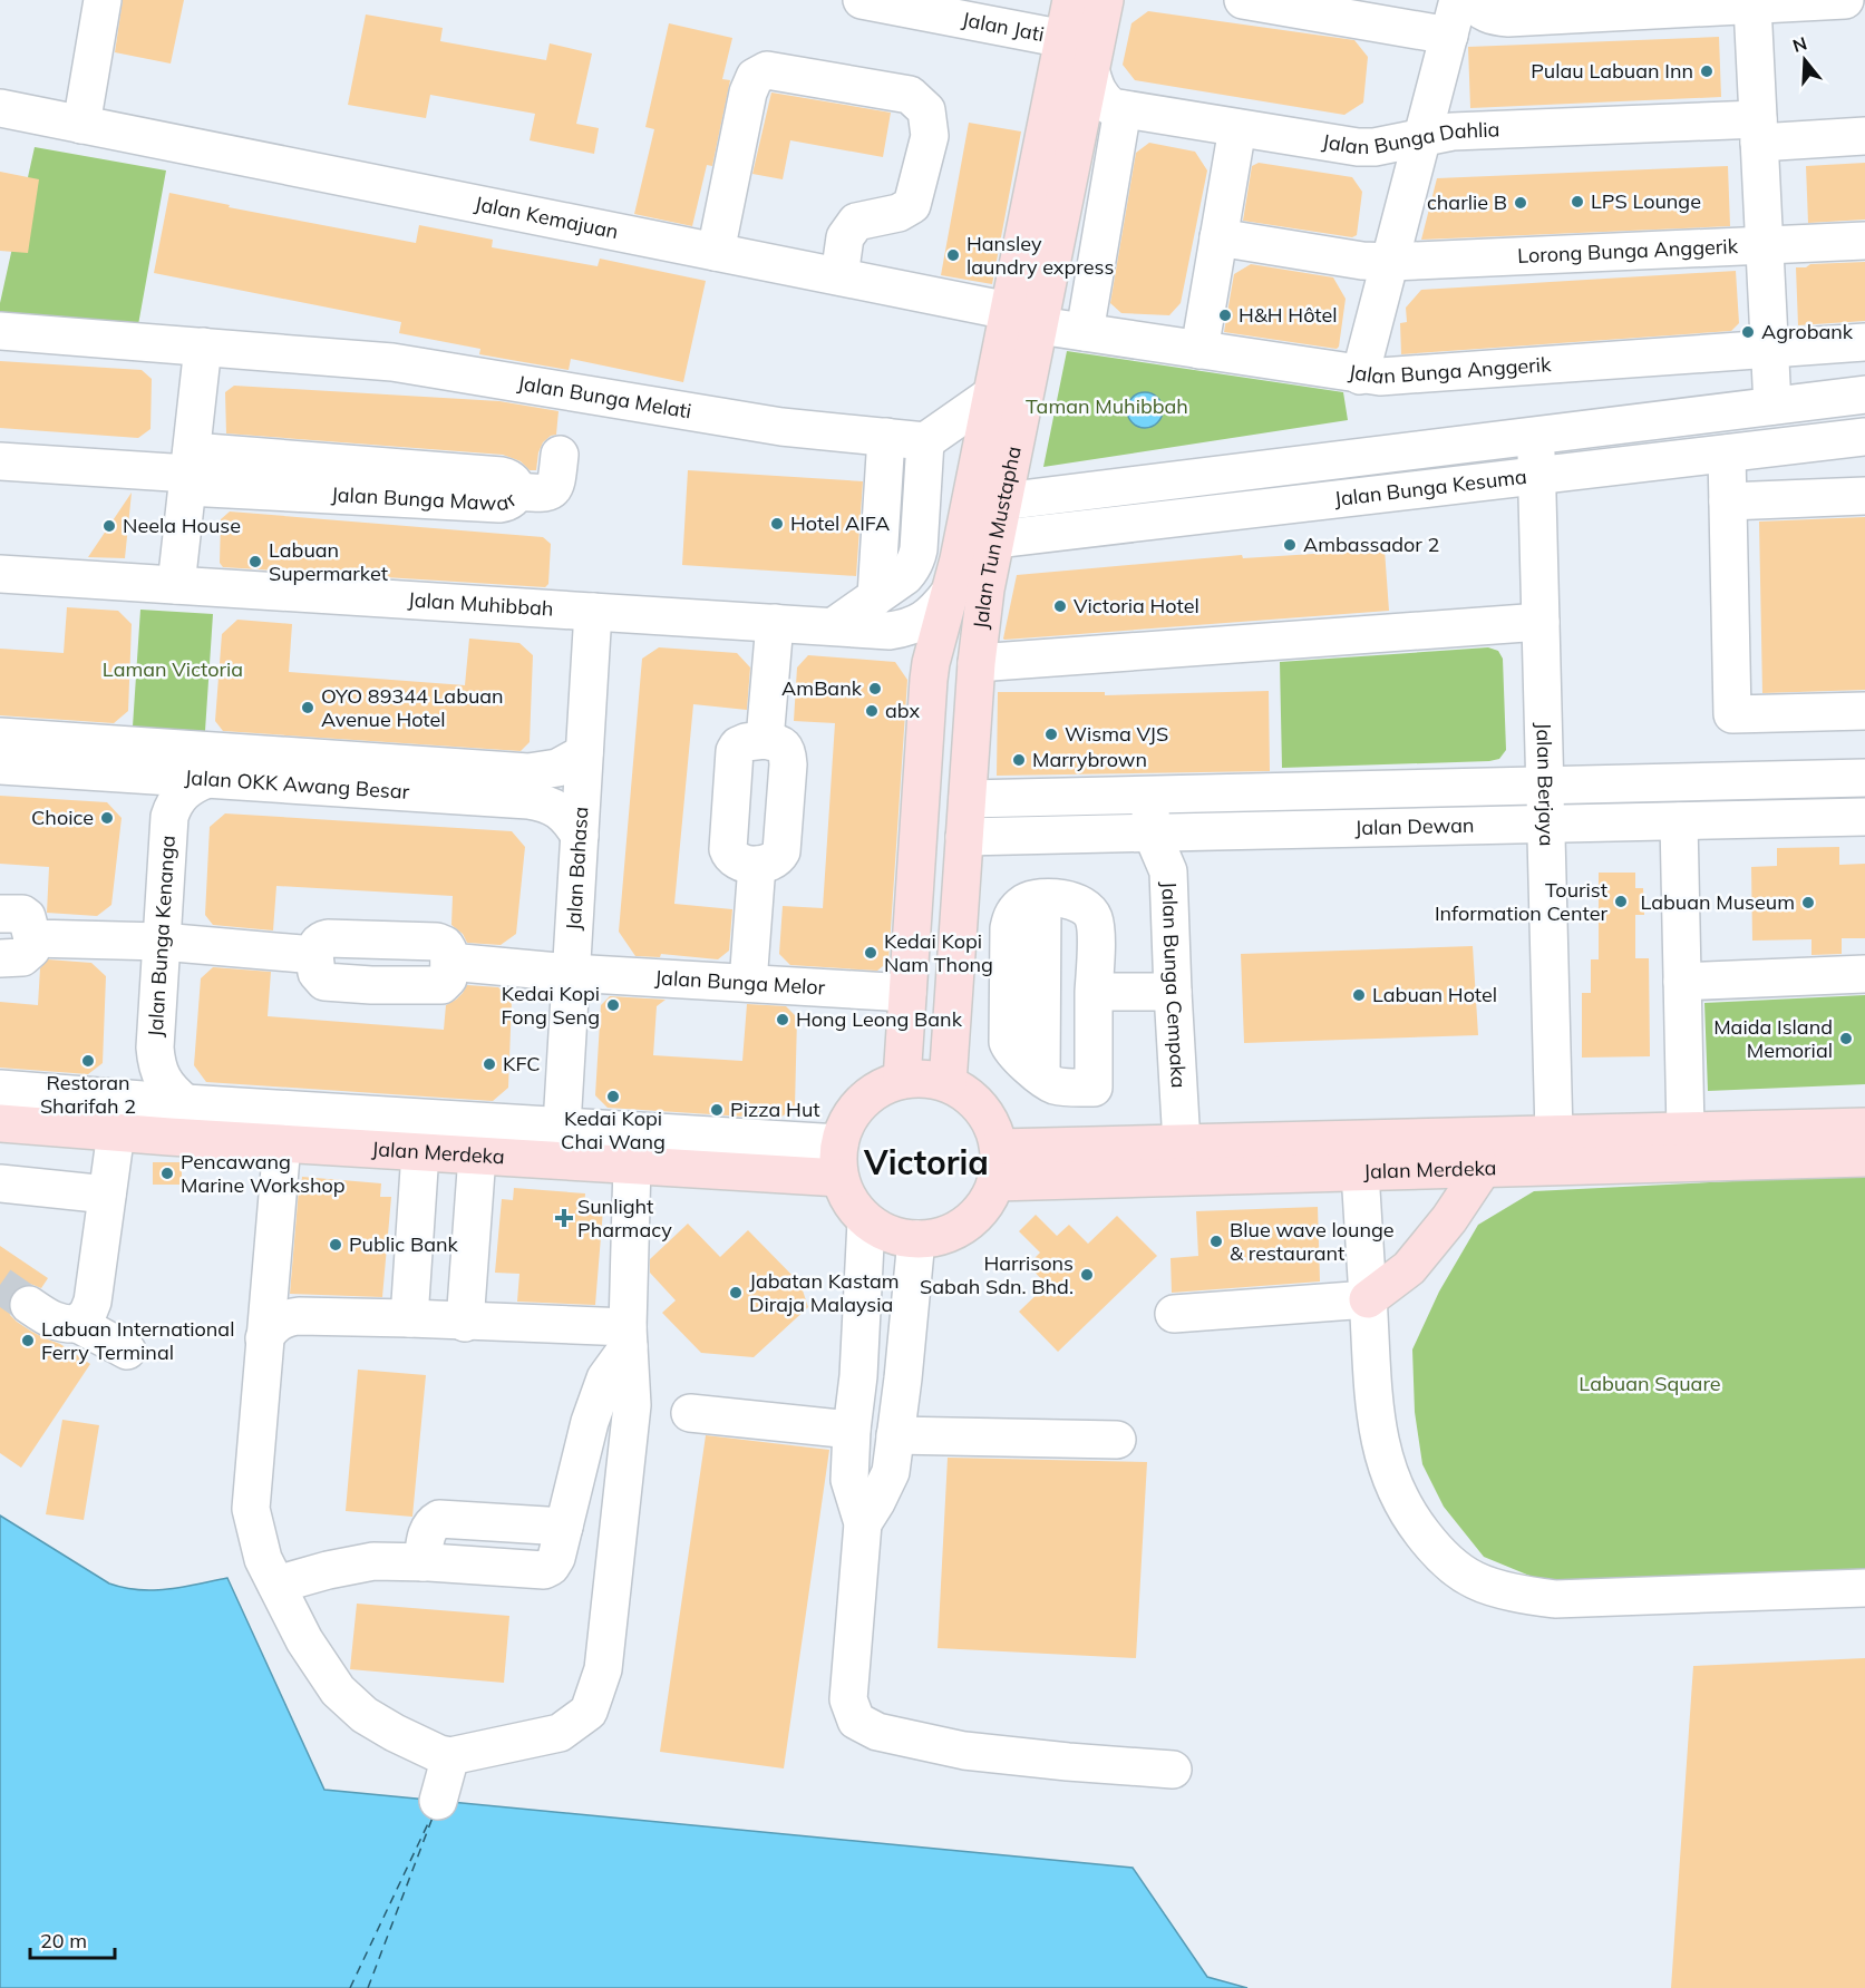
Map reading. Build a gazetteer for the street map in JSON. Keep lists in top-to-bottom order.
{
  "streets": {
    "main road": ["Jalan Tun Mustapha", "Jalan Merdeka"],
    "street": [
      "Jalan Jati",
      "Jalan Bunga Dahlia",
      "Jalan Kemajuan",
      "Lorong Bunga Anggerik",
      "Jalan Bunga Anggerik",
      "Jalan Bunga Melati",
      "Jalan Bunga Kesuma",
      "Jalan Bunga Mawar",
      "Jalan Muhibbah",
      "Jalan OKK Awang Besar",
      "Jalan Berjaya",
      "Jalan Dewan",
      "Jalan Bahasa",
      "Jalan Bunga Kenanga",
      "Jalan Bunga Melor",
      "Jalan Bunga Cempaka"
    ]
  },
  "crossings": [
    ["Jalan Jati", "Jalan Tun Mustapha"],
    ["Jalan Bunga Dahlia", "Jalan Tun Mustapha"],
    ["Jalan Kemajuan", "Jalan Bunga Anggerik"],
    ["Jalan Kemajuan", "Jalan Tun Mustapha"],
    ["Jalan Bunga Anggerik", "Jalan Tun Mustapha"],
    ["Jalan Bunga Kesuma", "Jalan Tun Mustapha"],
    ["Jalan Bunga Kesuma", "Jalan Berjaya"],
    ["Jalan Tun Mustapha", "Jalan Muhibbah"],
    ["Jalan Tun Mustapha", "Jalan Dewan"],
    ["Jalan Tun Mustapha", "Jalan Bunga Melor"],
    ["Jalan Tun Mustapha", "Jalan Merdeka"],
    ["Jalan Muhibbah", "Jalan Bahasa"],
    ["Jalan OKK Awang Besar", "Jalan Bahasa"],
    ["Jalan OKK Awang Besar", "Jalan Bunga Kenanga"],
    ["Jalan Berjaya", "Jalan Dewan"],
    ["Jalan Berjaya", "Jalan Merdeka"],
    ["Jalan Dewan", "Jalan Bunga Cempaka"],
    ["Jalan Bahasa", "Jalan Bunga Melor"],
    ["Jalan Bahasa", "Jalan Merdeka"],
    ["Jalan Bunga Kenanga", "Jalan Bunga Melor"],
    ["Jalan Bunga Kenanga", "Jalan Merdeka"],
    ["Jalan Bunga Cempaka", "Jalan Merdeka"]
  ],
  "districts": ["Victoria"],
  "parks": ["Taman Muhibbah", "Laman Victoria", "Labuan Square"],
  "places": {
    "other": [
      "Pulau Labuan Inn",
      "LPS Lounge",
      "charlie B",
      "Hansley laundry express",
      "H&H Hôtel",
      "Agrobank",
      "Hotel AIFA",
      "Neela House",
      "Ambassador 2",
      "Labuan Supermarket",
      "Victoria Hotel",
      "AmBank",
      "OYO 89344 Labuan Avenue Hotel",
      "abx",
      "Wisma VJS",
      "Marrybrown",
      "Choice",
      "Tourist Information Center",
      "Labuan Museum",
      "Kedai Kopi Nam Thong",
      "Labuan Hotel",
      "Kedai Kopi Fong Seng",
      "Hong Leong Bank",
      "Maida Island Memorial",
      "Restoran Sharifah 2",
      "KFC",
      "Kedai Kopi Chai Wang",
      "Pizza Hut",
      "Pencawang Marine Workshop",
      "Blue wave lounge & restaurant",
      "Public Bank",
      "Harrisons Sabah Sdn. Bhd.",
      "Jabatan Kastam Diraja Malaysia",
      "Labuan International Ferry Terminal"
    ],
    "health": ["Sunlight Pharmacy"]
  },
  "scale_bar": "20 m",
  "north": "top"
}
